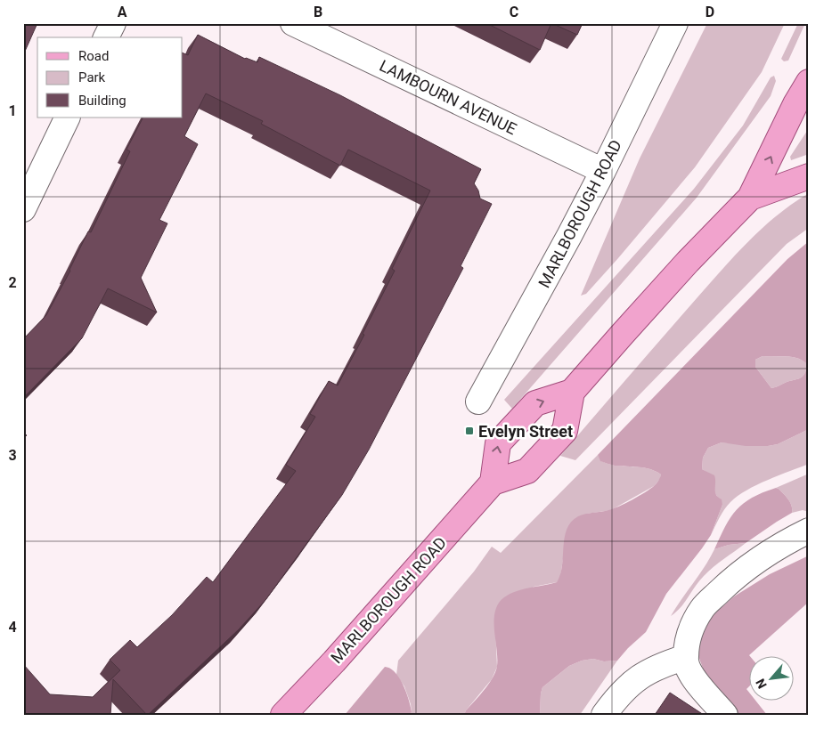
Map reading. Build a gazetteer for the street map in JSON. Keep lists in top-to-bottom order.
{
  "streets": {
    "main road": ["MARLBOROUGH ROAD"],
    "street": ["LAMBOURN AVENUE"]
  },
  "crossings": [
    ["LAMBOURN AVENUE", "MARLBOROUGH ROAD"]
  ],
  "places": {
    "transit": ["Evelyn Street"]
  },
  "legend": ["Road", "Park", "Building"],
  "north": "bottom left",
  "grid": {
    "columns": [
      "A",
      "B",
      "C",
      "D"
    ],
    "rows": [
      "1",
      "2",
      "3",
      "4"
    ]
  }
}
